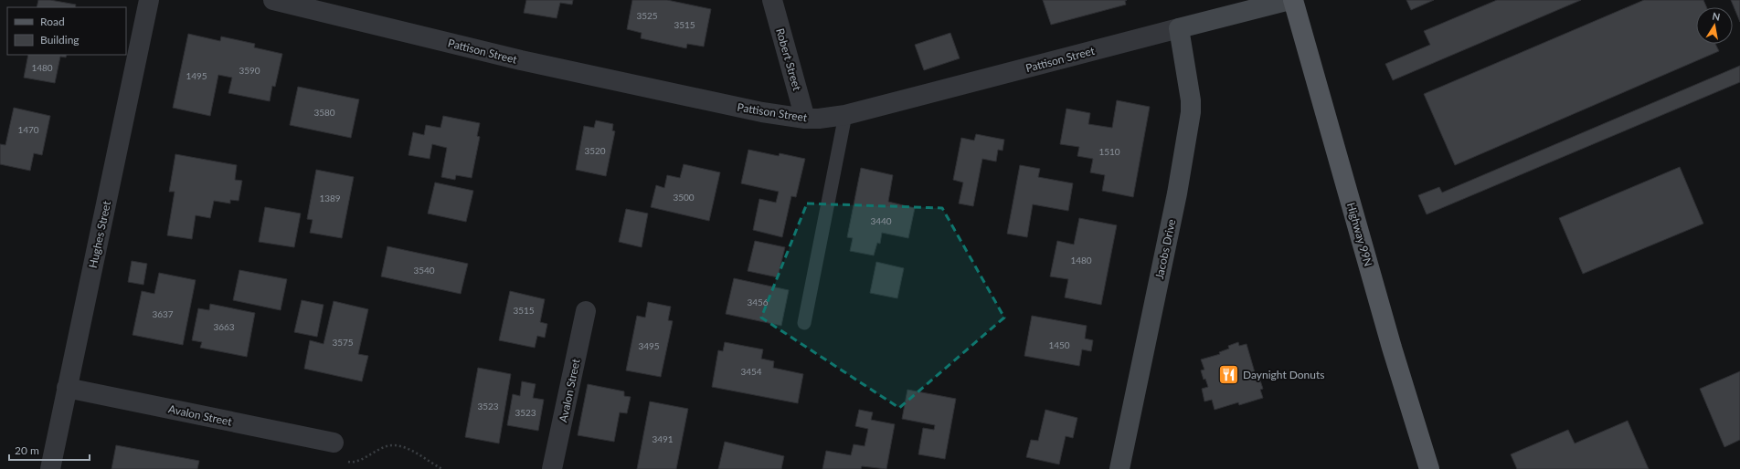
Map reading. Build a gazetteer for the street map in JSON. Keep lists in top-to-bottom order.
{
  "streets": {
    "main road": ["Highway 99N"],
    "street": [
      "Pattison Street",
      "Robert Street",
      "Hughes Street",
      "Jacobs Drive",
      "Avalon Street"
    ]
  },
  "crossings": [
    ["Pattison Street", "Robert Street"],
    ["Pattison Street", "Jacobs Drive"],
    ["Hughes Street", "Avalon Street"]
  ],
  "places": {
    "restaurant": ["Daynight Donuts"]
  },
  "house_numbers": [
    "3525",
    "3515",
    "1480",
    "3590",
    "1495",
    "3580",
    "1470",
    "3520",
    "1510",
    "3500",
    "1389",
    "3440",
    "1480",
    "3540",
    "3456",
    "3515",
    "3637",
    "3663",
    "3575",
    "1450",
    "3495",
    "3454",
    "3523",
    "3523",
    "3491"
  ],
  "legend": ["Road", "Building"],
  "scale_bar": "20 m",
  "north": "top"
}
